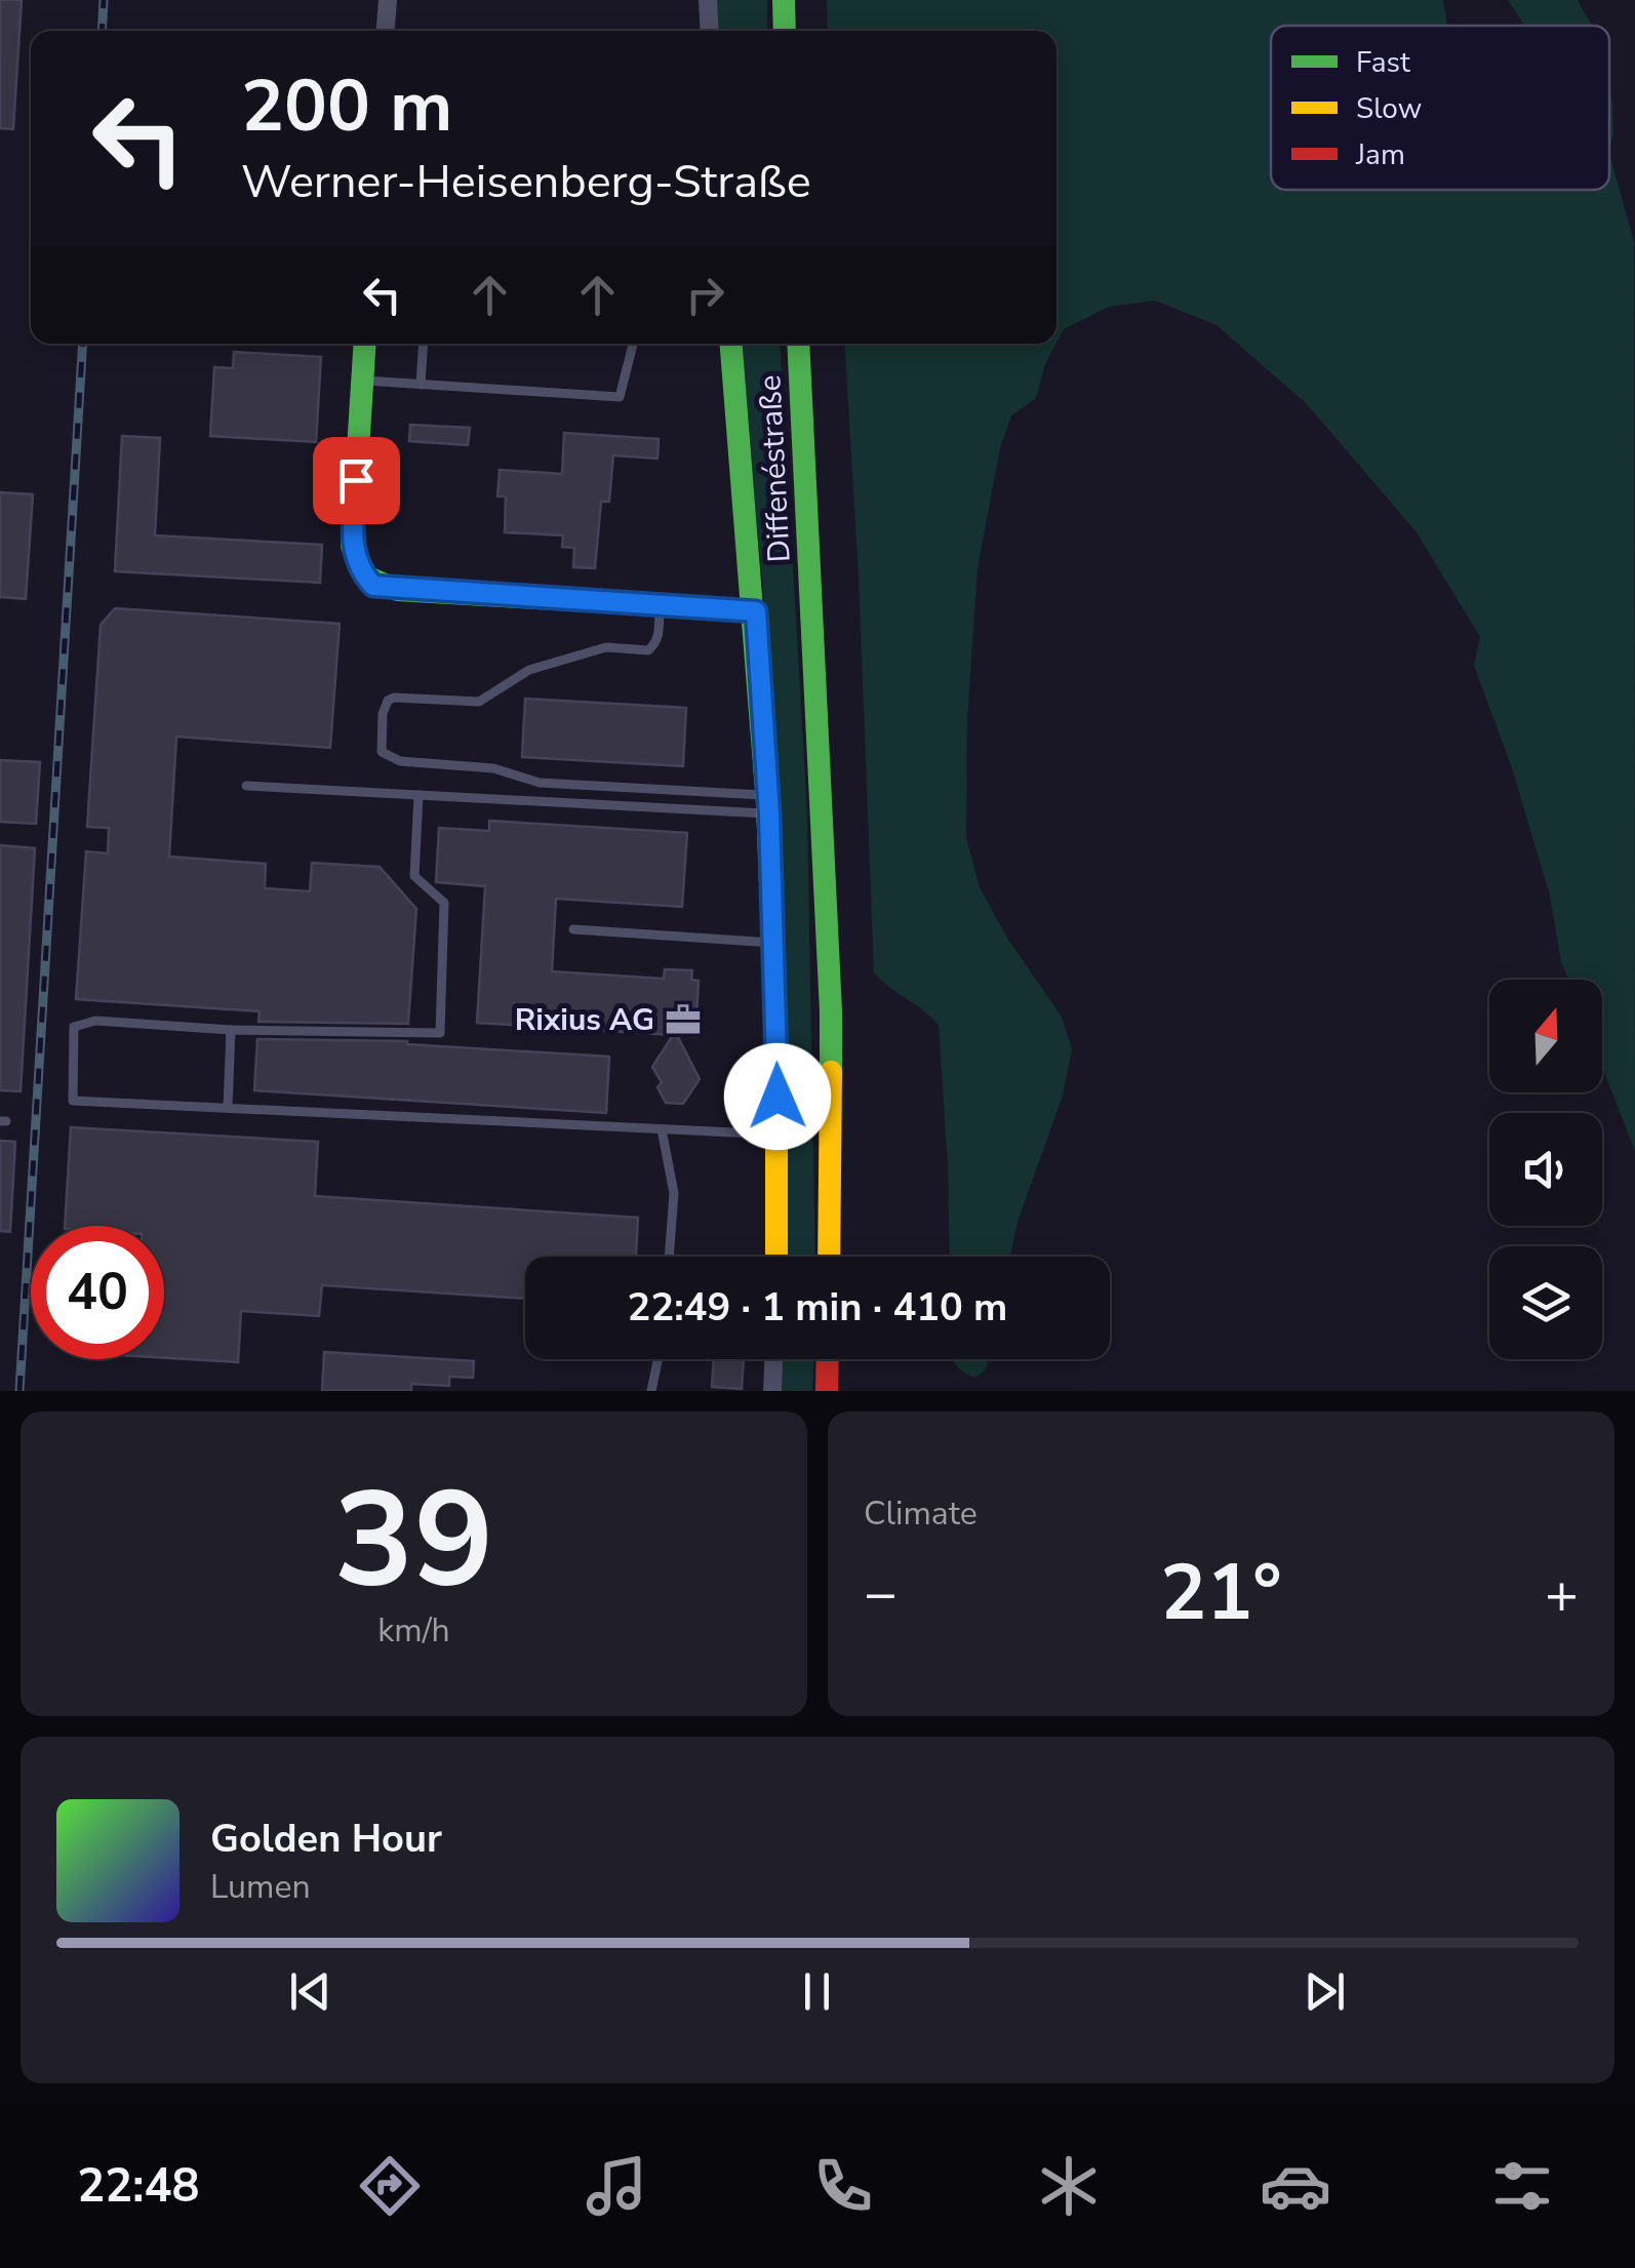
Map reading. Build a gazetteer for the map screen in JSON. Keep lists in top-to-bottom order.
{
  "streets": {
    "street": ["Diffenéstraße"]
  },
  "places": {
    "office": ["Rixius AG"]
  },
  "legend": ["Fast", "Slow", "Jam"],
  "north": "top",
  "page": {
    "turn": ["200 m", "Werner-Heisenberg-Straße"],
    "limit": "40",
    "trip": "22:49 · 1 min · 410 m",
    "tile": [
      ["39", "km/h"],
      "Climate"
    ],
    "heat": ["−", "21°", "+"],
    "song": ["Golden Hour", "Lumen"],
    "tabs": "22:48"
  }
}
